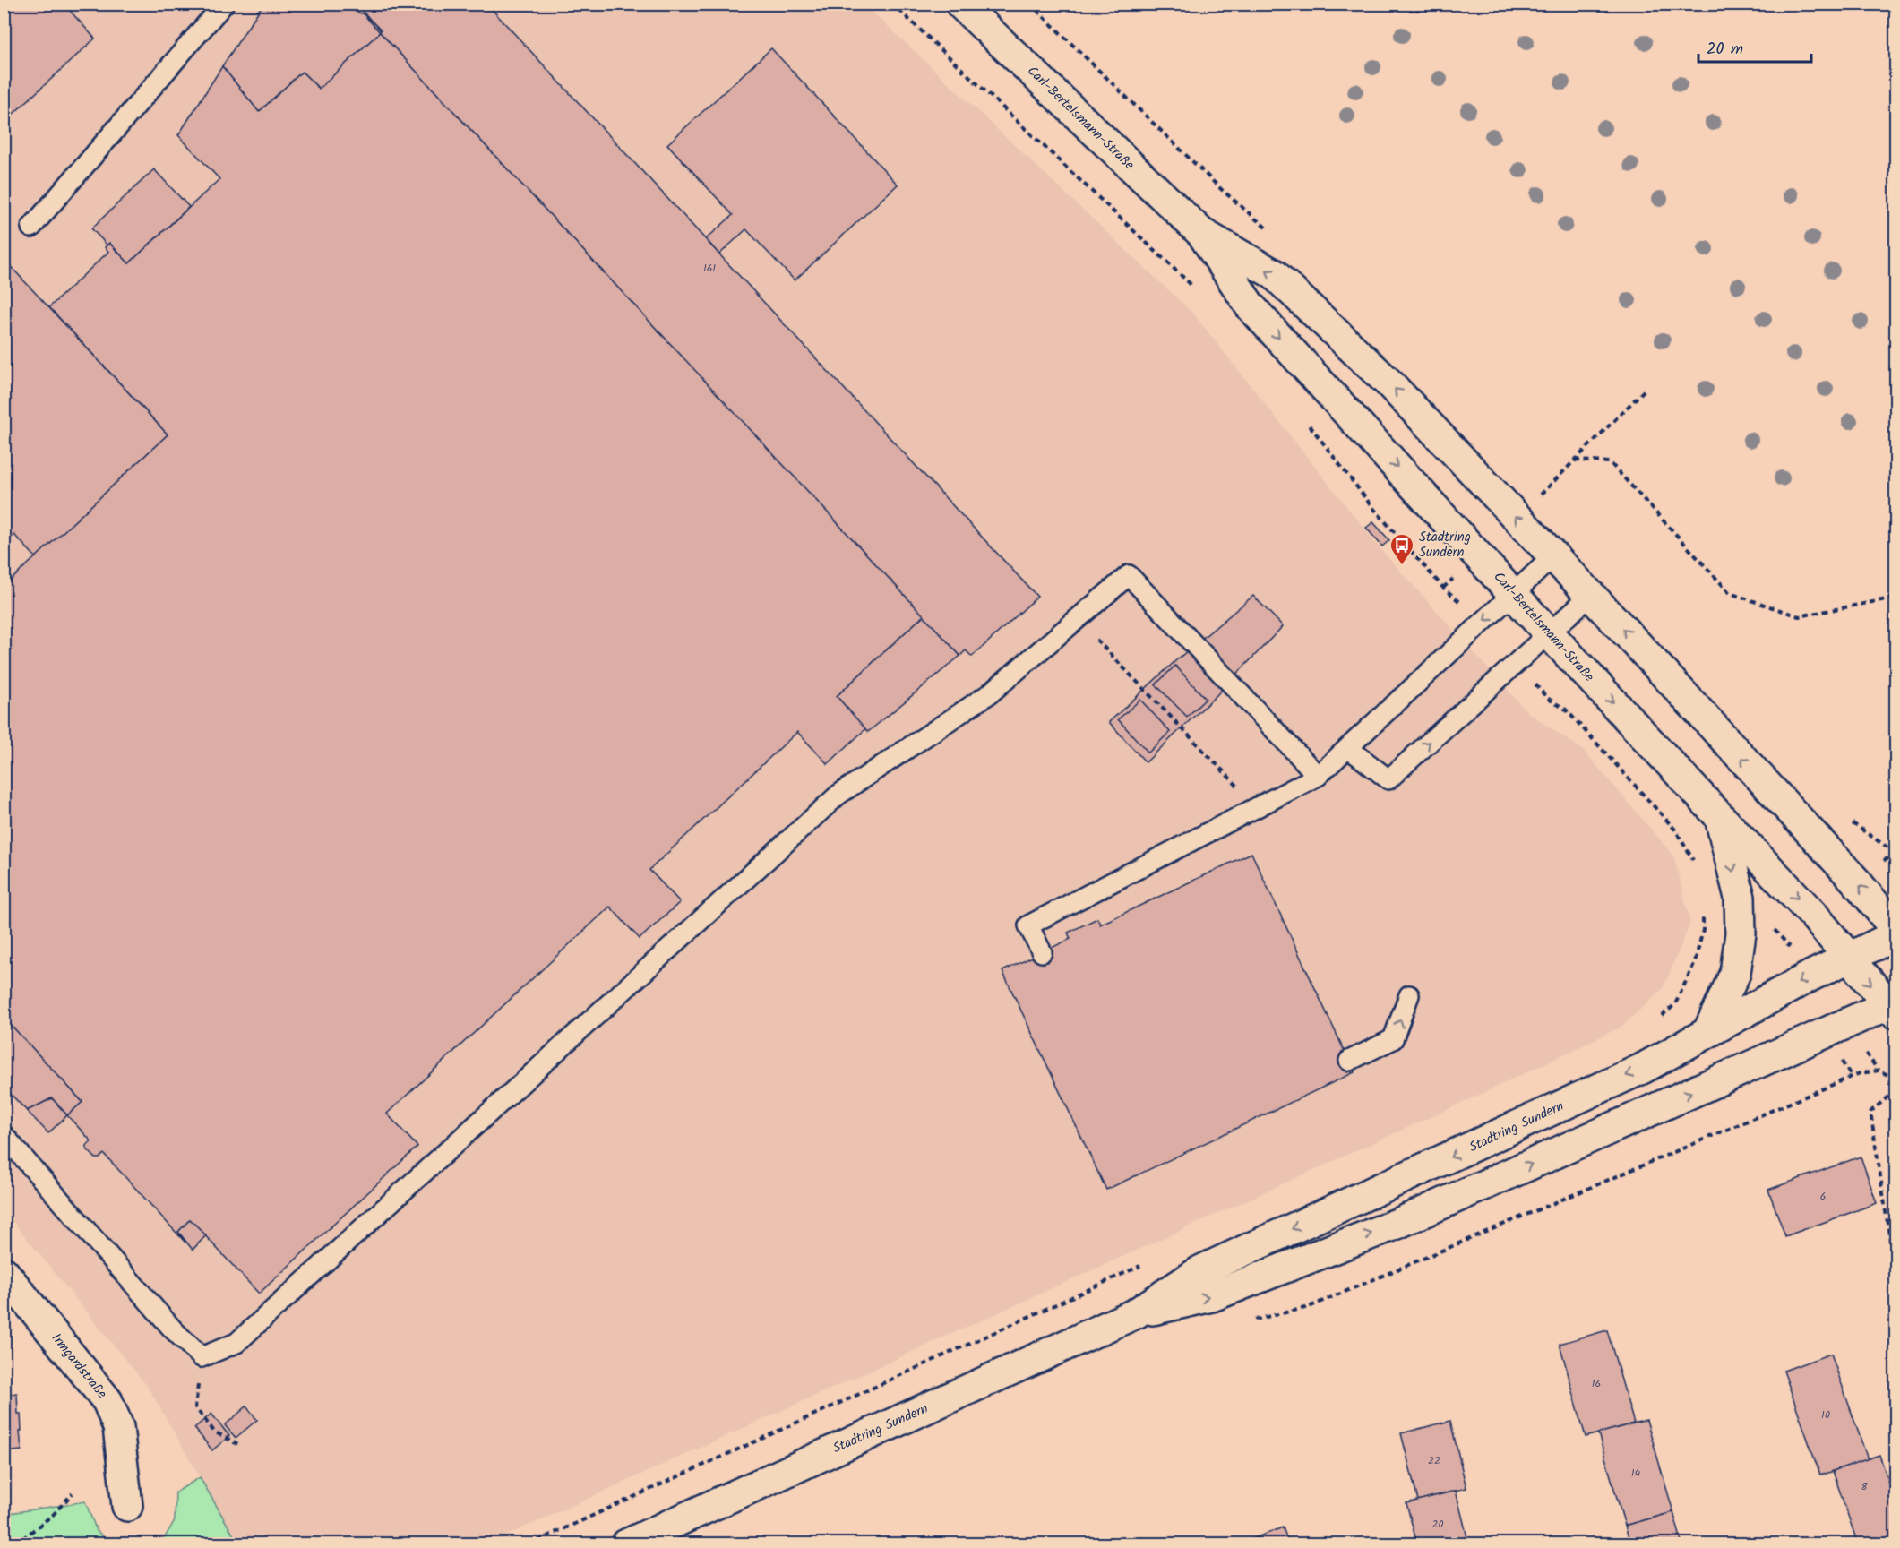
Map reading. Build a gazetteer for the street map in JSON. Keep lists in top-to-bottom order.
{
  "streets": {
    "main road": ["Carl-Bertelsmann-Straße", "Stadtring Sundern", "Irmgardstraße"]
  },
  "crossings": [
    ["Carl-Bertelsmann-Straße", "Stadtring Sundern"]
  ],
  "places": {
    "bus stop": ["Stadtring Sundern"]
  },
  "house_numbers": [
    "161",
    "6",
    "16",
    "10",
    "22",
    "14",
    "8",
    "20"
  ],
  "scale_bar": "20 m"
}
